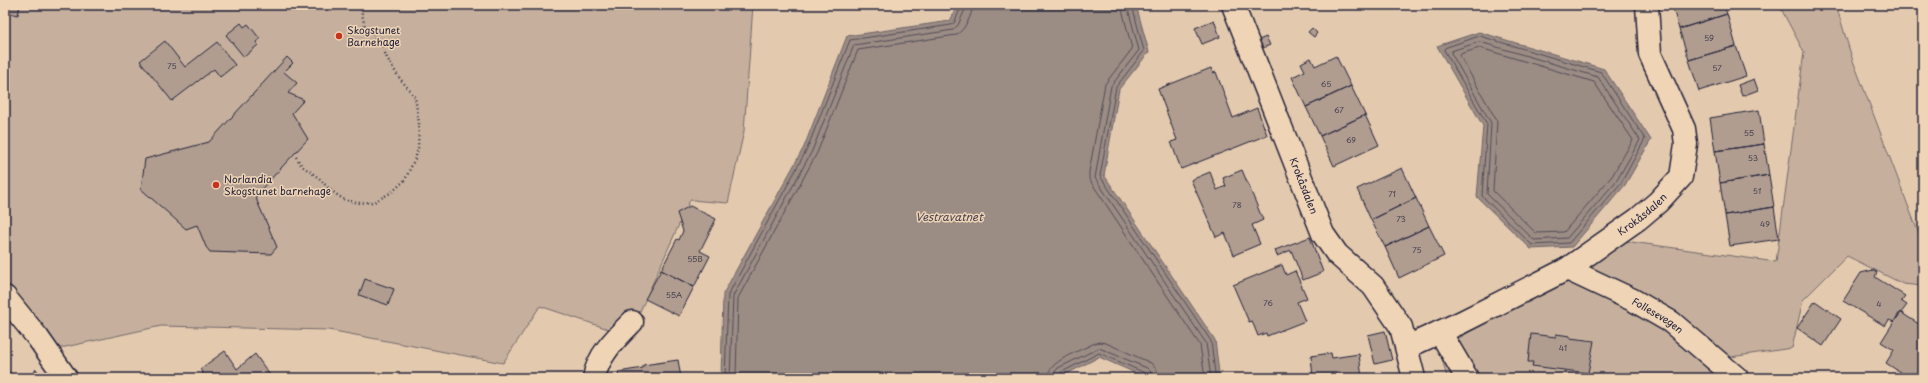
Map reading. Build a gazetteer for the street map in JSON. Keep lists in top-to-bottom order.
{
  "streets": {
    "street": ["Krokåsdalen", "Follesevegen"]
  },
  "crossings": [
    ["Krokåsdalen", "Follesevegen"]
  ],
  "water": ["Vestravatnet"],
  "places": ["Skogstunet Barnehage", "Norlandia Skogstunet barnehage"],
  "house_numbers": [
    "59",
    "75",
    "57",
    "65",
    "67",
    "55",
    "69",
    "53",
    "51",
    "71",
    "78",
    "73",
    "49",
    "75",
    "55B",
    "55A",
    "76",
    "4",
    "41"
  ]
}
